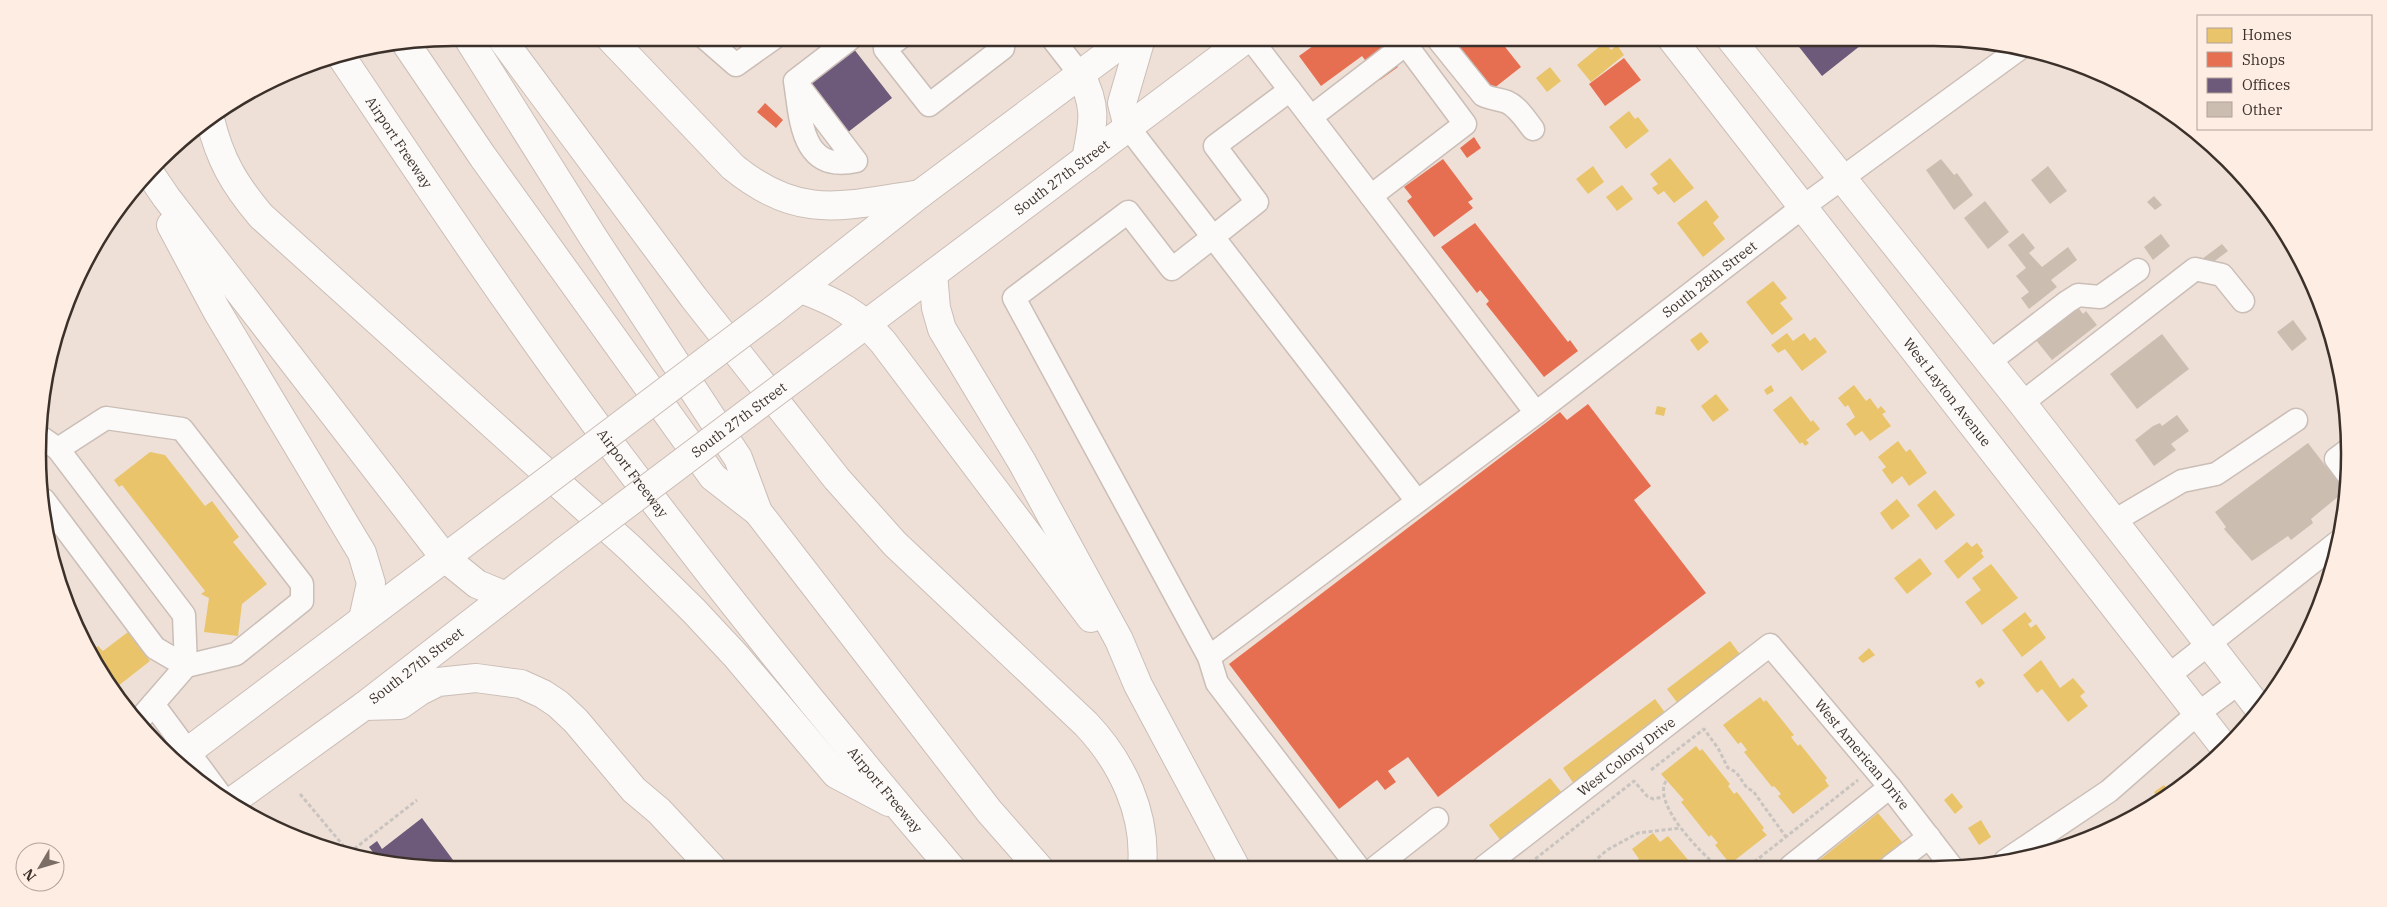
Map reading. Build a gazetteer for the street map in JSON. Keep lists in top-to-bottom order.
{
  "streets": {
    "main road": ["Airport Freeway", "South 27th Street", "West Layton Avenue"],
    "street": ["South 28th Street", "West American Drive", "West Colony Drive"]
  },
  "crossings": [
    ["South 28th Street", "West Layton Avenue"],
    ["West American Drive", "West Colony Drive"]
  ],
  "legend": [
    "Homes",
    "Shops",
    "Offices",
    "Other"
  ],
  "north": "bottom left"
}
